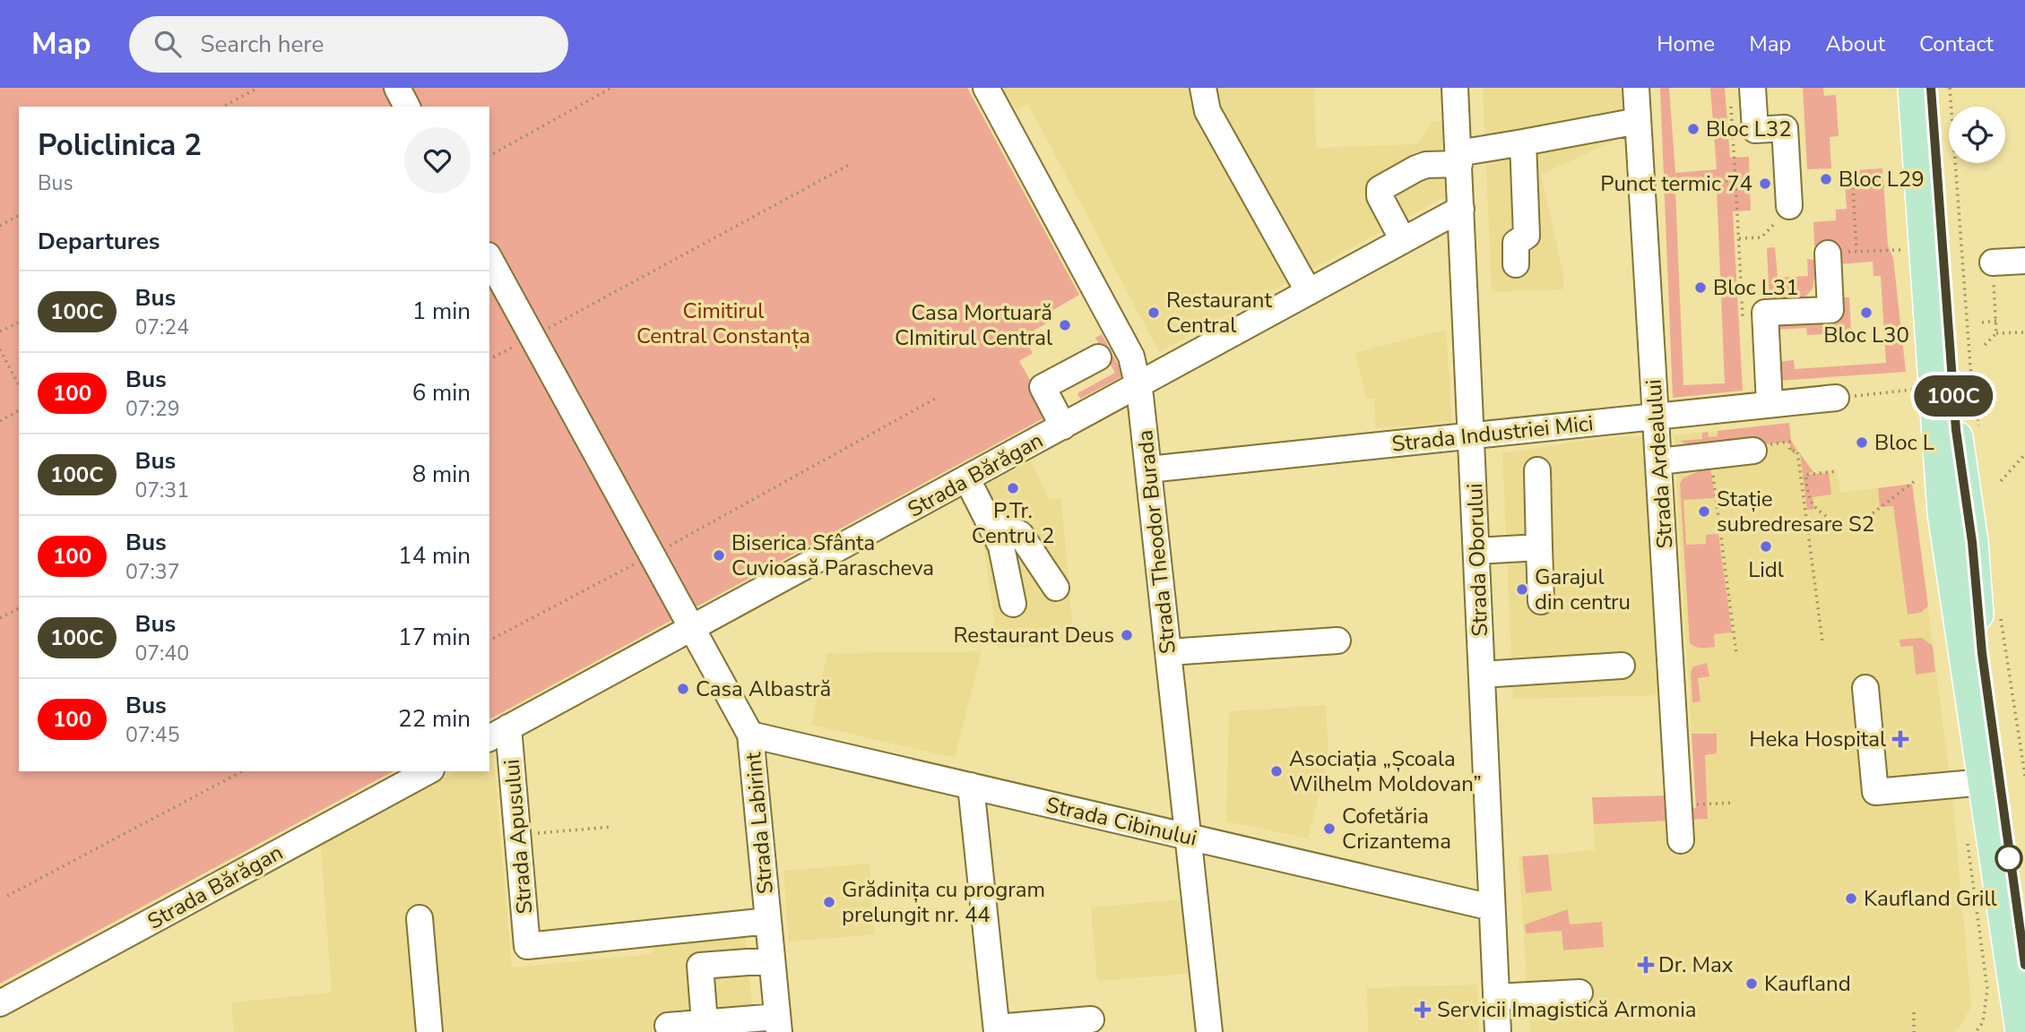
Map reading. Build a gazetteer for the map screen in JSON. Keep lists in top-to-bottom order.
{
  "streets": {
    "street": [
      "Strada Industriei Mici",
      "Strada Ardealului",
      "Strada Bărăgan",
      "Strada Theodor Burada",
      "Strada Oborului",
      "Strada Cibinului",
      "Strada Labirint",
      "Strada Apusului"
    ]
  },
  "crossings": [
    ["Strada Industriei Mici", "Strada Ardealului"],
    ["Strada Industriei Mici", "Strada Theodor Burada"],
    ["Strada Industriei Mici", "Strada Oborului"],
    ["Strada Bărăgan", "Strada Theodor Burada"],
    ["Strada Bărăgan", "Strada Oborului"],
    ["Strada Bărăgan", "Strada Labirint"],
    ["Strada Bărăgan", "Strada Apusului"],
    ["Strada Theodor Burada", "Strada Cibinului"],
    ["Strada Oborului", "Strada Cibinului"],
    ["Strada Cibinului", "Strada Labirint"],
    ["Strada Labirint", "Strada Apusului"]
  ],
  "parks": ["Cimitirul Central Constanța"],
  "places": {
    "other": [
      "Bloc L32",
      "Bloc L29",
      "Punct termic 74",
      "Bloc L31",
      "Restaurant Central",
      "Bloc L30",
      "Casa Mortuară CImitirul Central",
      "Bloc L",
      "P.Tr. Centru 2",
      "Stație subredresare S2",
      "Lidl",
      "Biserica Sfânta Cuvioasă Parascheva",
      "Garajul din centru",
      "Restaurant Deus",
      "Casa Albastră",
      "Asociația „Școala Wilhelm Moldovan”",
      "Cofetăria Crizantema",
      "Kaufland Grill",
      "Grădinița cu program prelungit nr. 44",
      "Kaufland"
    ],
    "health": ["Heka Hospital", "Dr. Max", "Servicii Imagistică Armonia"]
  },
  "lines": ["bus line 100C"],
  "page": {
    "header": "Map",
    "search": "Search here",
    "nav": [
      "Home",
      "Map",
      "About",
      "Contact"
    ],
    "on_map": "100C",
    "heading": [
      ["Policlinica 2", "Bus"],
      "Departures"
    ],
    "list": [
      {
        "mark": "100C",
        "name": "Bus",
        "note": "07:24",
        "value": "1 min"
      },
      {
        "mark": "100",
        "name": "Bus",
        "note": "07:29",
        "value": "6 min"
      },
      {
        "mark": "100C",
        "name": "Bus",
        "note": "07:31",
        "value": "8 min"
      },
      {
        "mark": "100",
        "name": "Bus",
        "note": "07:37",
        "value": "14 min"
      },
      {
        "mark": "100C",
        "name": "Bus",
        "note": "07:40",
        "value": "17 min"
      },
      {
        "mark": "100",
        "name": "Bus",
        "note": "07:45",
        "value": "22 min"
      }
    ]
  }
}
